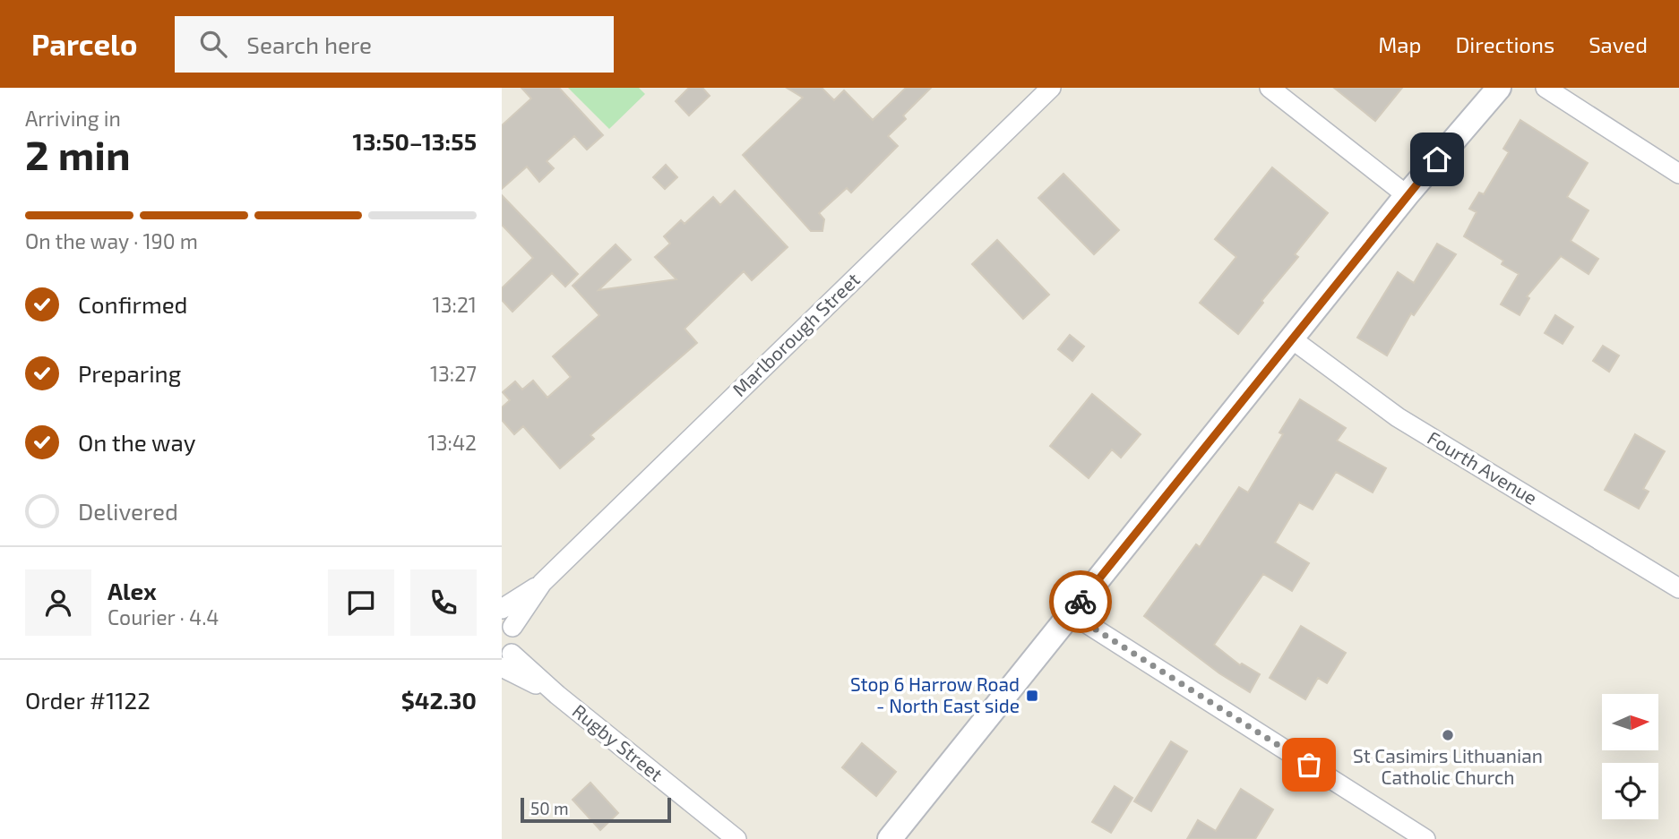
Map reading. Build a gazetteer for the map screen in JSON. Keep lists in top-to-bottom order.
{
  "streets": {
    "street": ["Marlborough Street", "Fourth Avenue", "Rugby Street"]
  },
  "places": {
    "transit": ["Stop 6 Harrow Road - North East side"],
    "other": ["St Casimirs Lithuanian Catholic Church"]
  },
  "scale_bar": "50 m",
  "north": "right",
  "page": {
    "header": "Parcelo",
    "search": "Search here",
    "nav": ["Map", "Directions", "Saved"],
    "heading": ["2 min", "Arriving in", "13:50–13:55"],
    "panel": [
      "Alex",
      "Courier · 4.4",
      "Order #1122",
      "$42.30"
    ],
    "bar": "On the way · 190 m",
    "list": [
      ["Confirmed", "13:21"],
      ["Preparing", "13:27"],
      ["On the way", "13:42"],
      "Delivered"
    ],
    "scale": "50 m"
  }
}
